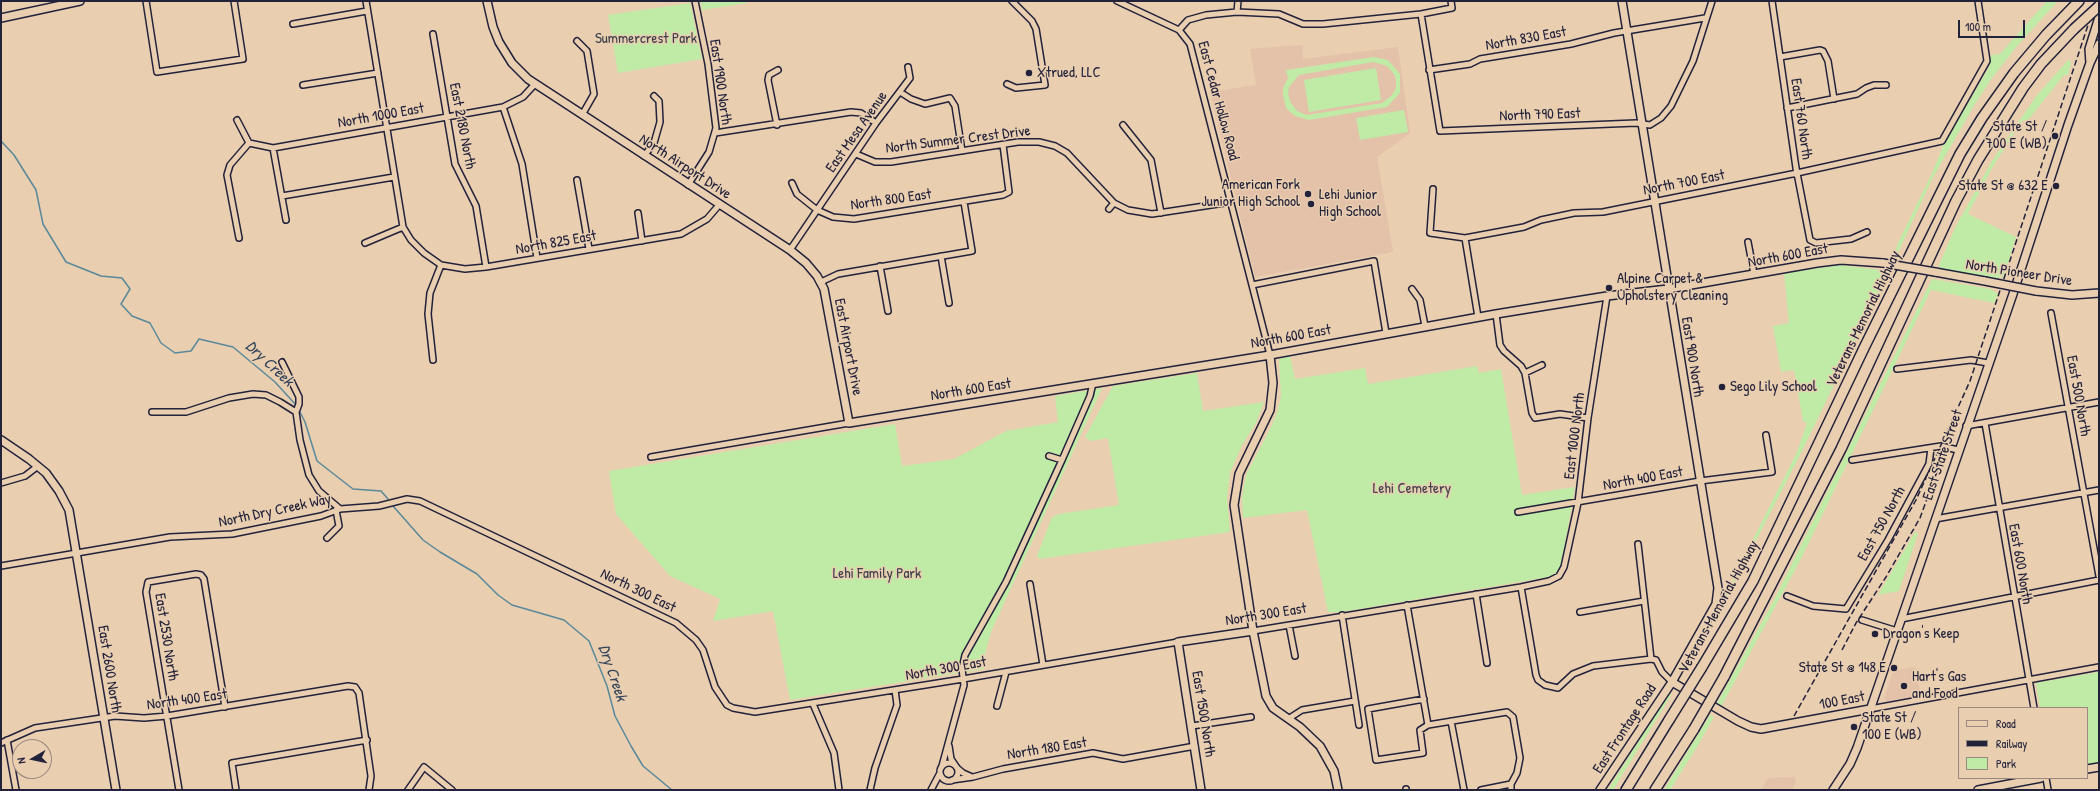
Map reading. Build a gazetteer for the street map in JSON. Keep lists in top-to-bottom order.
{
  "streets": {
    "highway": ["Veterans Memorial Highway"],
    "street": [
      "North 830 East",
      "East 1900 North",
      "East Cedar Hollow Road",
      "North 790 East",
      "North 1000 East",
      "East 760 North",
      "East 2180 North",
      "East Mesa Avenue",
      "North Summer Crest Drive",
      "North Airport Drive",
      "North 700 East",
      "North 800 East",
      "North 825 East",
      "North 600 East",
      "North Pioneer Drive",
      "East Airport Drive",
      "East 900 North",
      "East 500 North",
      "East 1000 North",
      "East State Street",
      "North 400 East",
      "North Dry Creek Way",
      "East 750 North",
      "East 600 North",
      "North 300 East",
      "East 2530 North",
      "East 2600 North",
      "100 East",
      "East 1500 North",
      "East Frontage Road",
      "North 180 East"
    ]
  },
  "crossings": [
    ["North 830 East", "North 790 East"],
    ["North 830 East", "East 900 North"],
    ["East 1900 North", "North Airport Drive"],
    ["East Cedar Hollow Road", "North Summer Crest Drive"],
    ["East Cedar Hollow Road", "North 600 East"],
    ["North 790 East", "East 900 North"],
    ["North 1000 East", "East 2180 North"],
    ["North 1000 East", "North Airport Drive"],
    ["East 760 North", "North 700 East"],
    ["East 2180 North", "North 825 East"],
    ["East Mesa Avenue", "North Summer Crest Drive"],
    ["East Mesa Avenue", "North Airport Drive"],
    ["East Mesa Avenue", "North 800 East"],
    ["North Summer Crest Drive", "North 800 East"],
    ["North Airport Drive", "North 825 East"],
    ["North Airport Drive", "East Airport Drive"],
    ["North 700 East", "East 900 North"],
    ["North 600 East", "North Pioneer Drive"],
    ["North 600 East", "East Airport Drive"],
    ["North 600 East", "East 900 North"],
    ["North 600 East", "East 1000 North"],
    ["East 900 North", "North 400 East"],
    ["East 900 North", "100 East"],
    ["East 900 North", "East Frontage Road"],
    ["East 1000 North", "North 400 East"],
    ["East 1000 North", "North 300 East"],
    ["East State Street", "100 East"],
    ["North 400 East", "East 2530 North"],
    ["North 400 East", "East 2600 North"],
    ["North Dry Creek Way", "North 300 East"],
    ["North Dry Creek Way", "East 2600 North"],
    ["East 600 North", "100 East"],
    ["North 300 East", "East 1500 North"],
    ["100 East", "East Frontage Road"],
    ["East 1500 North", "North 180 East"]
  ],
  "water": ["Dry Creek"],
  "parks": ["Summercrest Park", "Lehi Cemetery", "Lehi Family Park"],
  "places": [
    "Xtrued, LLC",
    "State St / 700 E (WB)",
    "State St @ 632 E",
    "American Fork Junior High School",
    "Lehi Junior High School",
    "Alpine Carpet & Upholstery Cleaning",
    "Sego Lily School",
    "Dragon's Keep",
    "State St @ 148 E",
    "Hart's Gas and Food",
    "State St / 100 E (WB)"
  ],
  "legend": ["Road", "Railway", "Park"],
  "scale_bar": "100 m",
  "north": "left"
}
